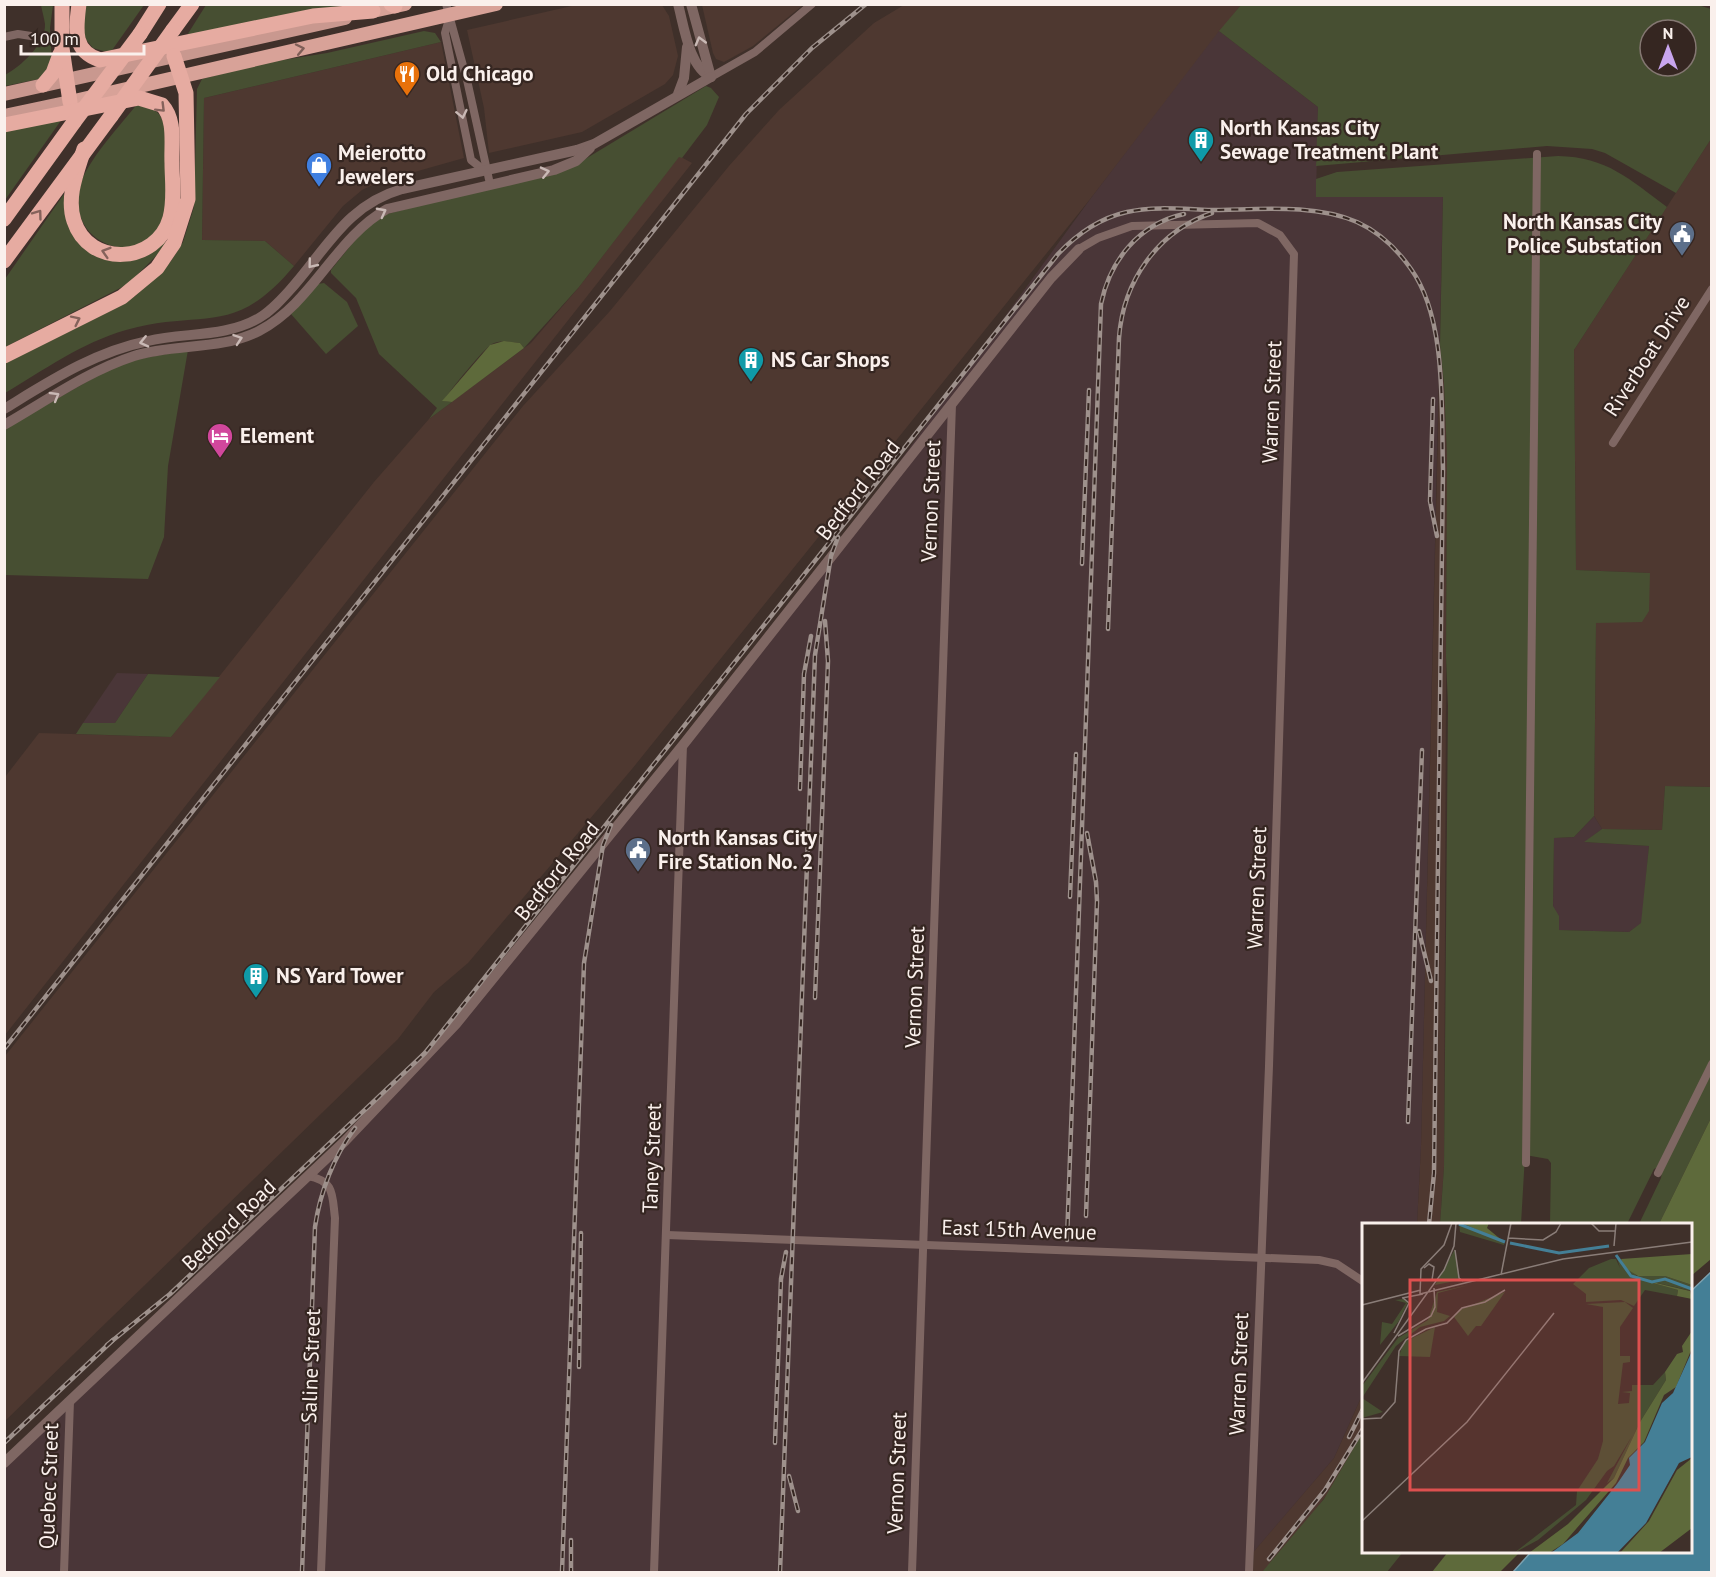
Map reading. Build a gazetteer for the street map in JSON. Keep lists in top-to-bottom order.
{
  "streets": {
    "street": [
      "Riverboat Drive",
      "Warren Street",
      "Bedford Road",
      "Vernon Street",
      "Taney Street",
      "East 15th Avenue",
      "Saline Street",
      "Quebec Street"
    ]
  },
  "crossings": [
    ["Warren Street", "Bedford Road"],
    ["Warren Street", "East 15th Avenue"],
    ["Bedford Road", "Vernon Street"],
    ["Bedford Road", "Taney Street"],
    ["Bedford Road", "Saline Street"],
    ["Bedford Road", "Quebec Street"],
    ["Vernon Street", "East 15th Avenue"],
    ["Taney Street", "East 15th Avenue"]
  ],
  "places": {
    "restaurant": ["Old Chicago"],
    "building": ["North Kansas City Sewage Treatment Plant", "NS Car Shops", "NS Yard Tower"],
    "shop": ["Meierotto Jewelers"],
    "public building": ["North Kansas City Police Substation", "North Kansas City Fire Station No. 2"],
    "hotel": ["Element"]
  },
  "scale_bar": "100 m",
  "north": "top"
}
